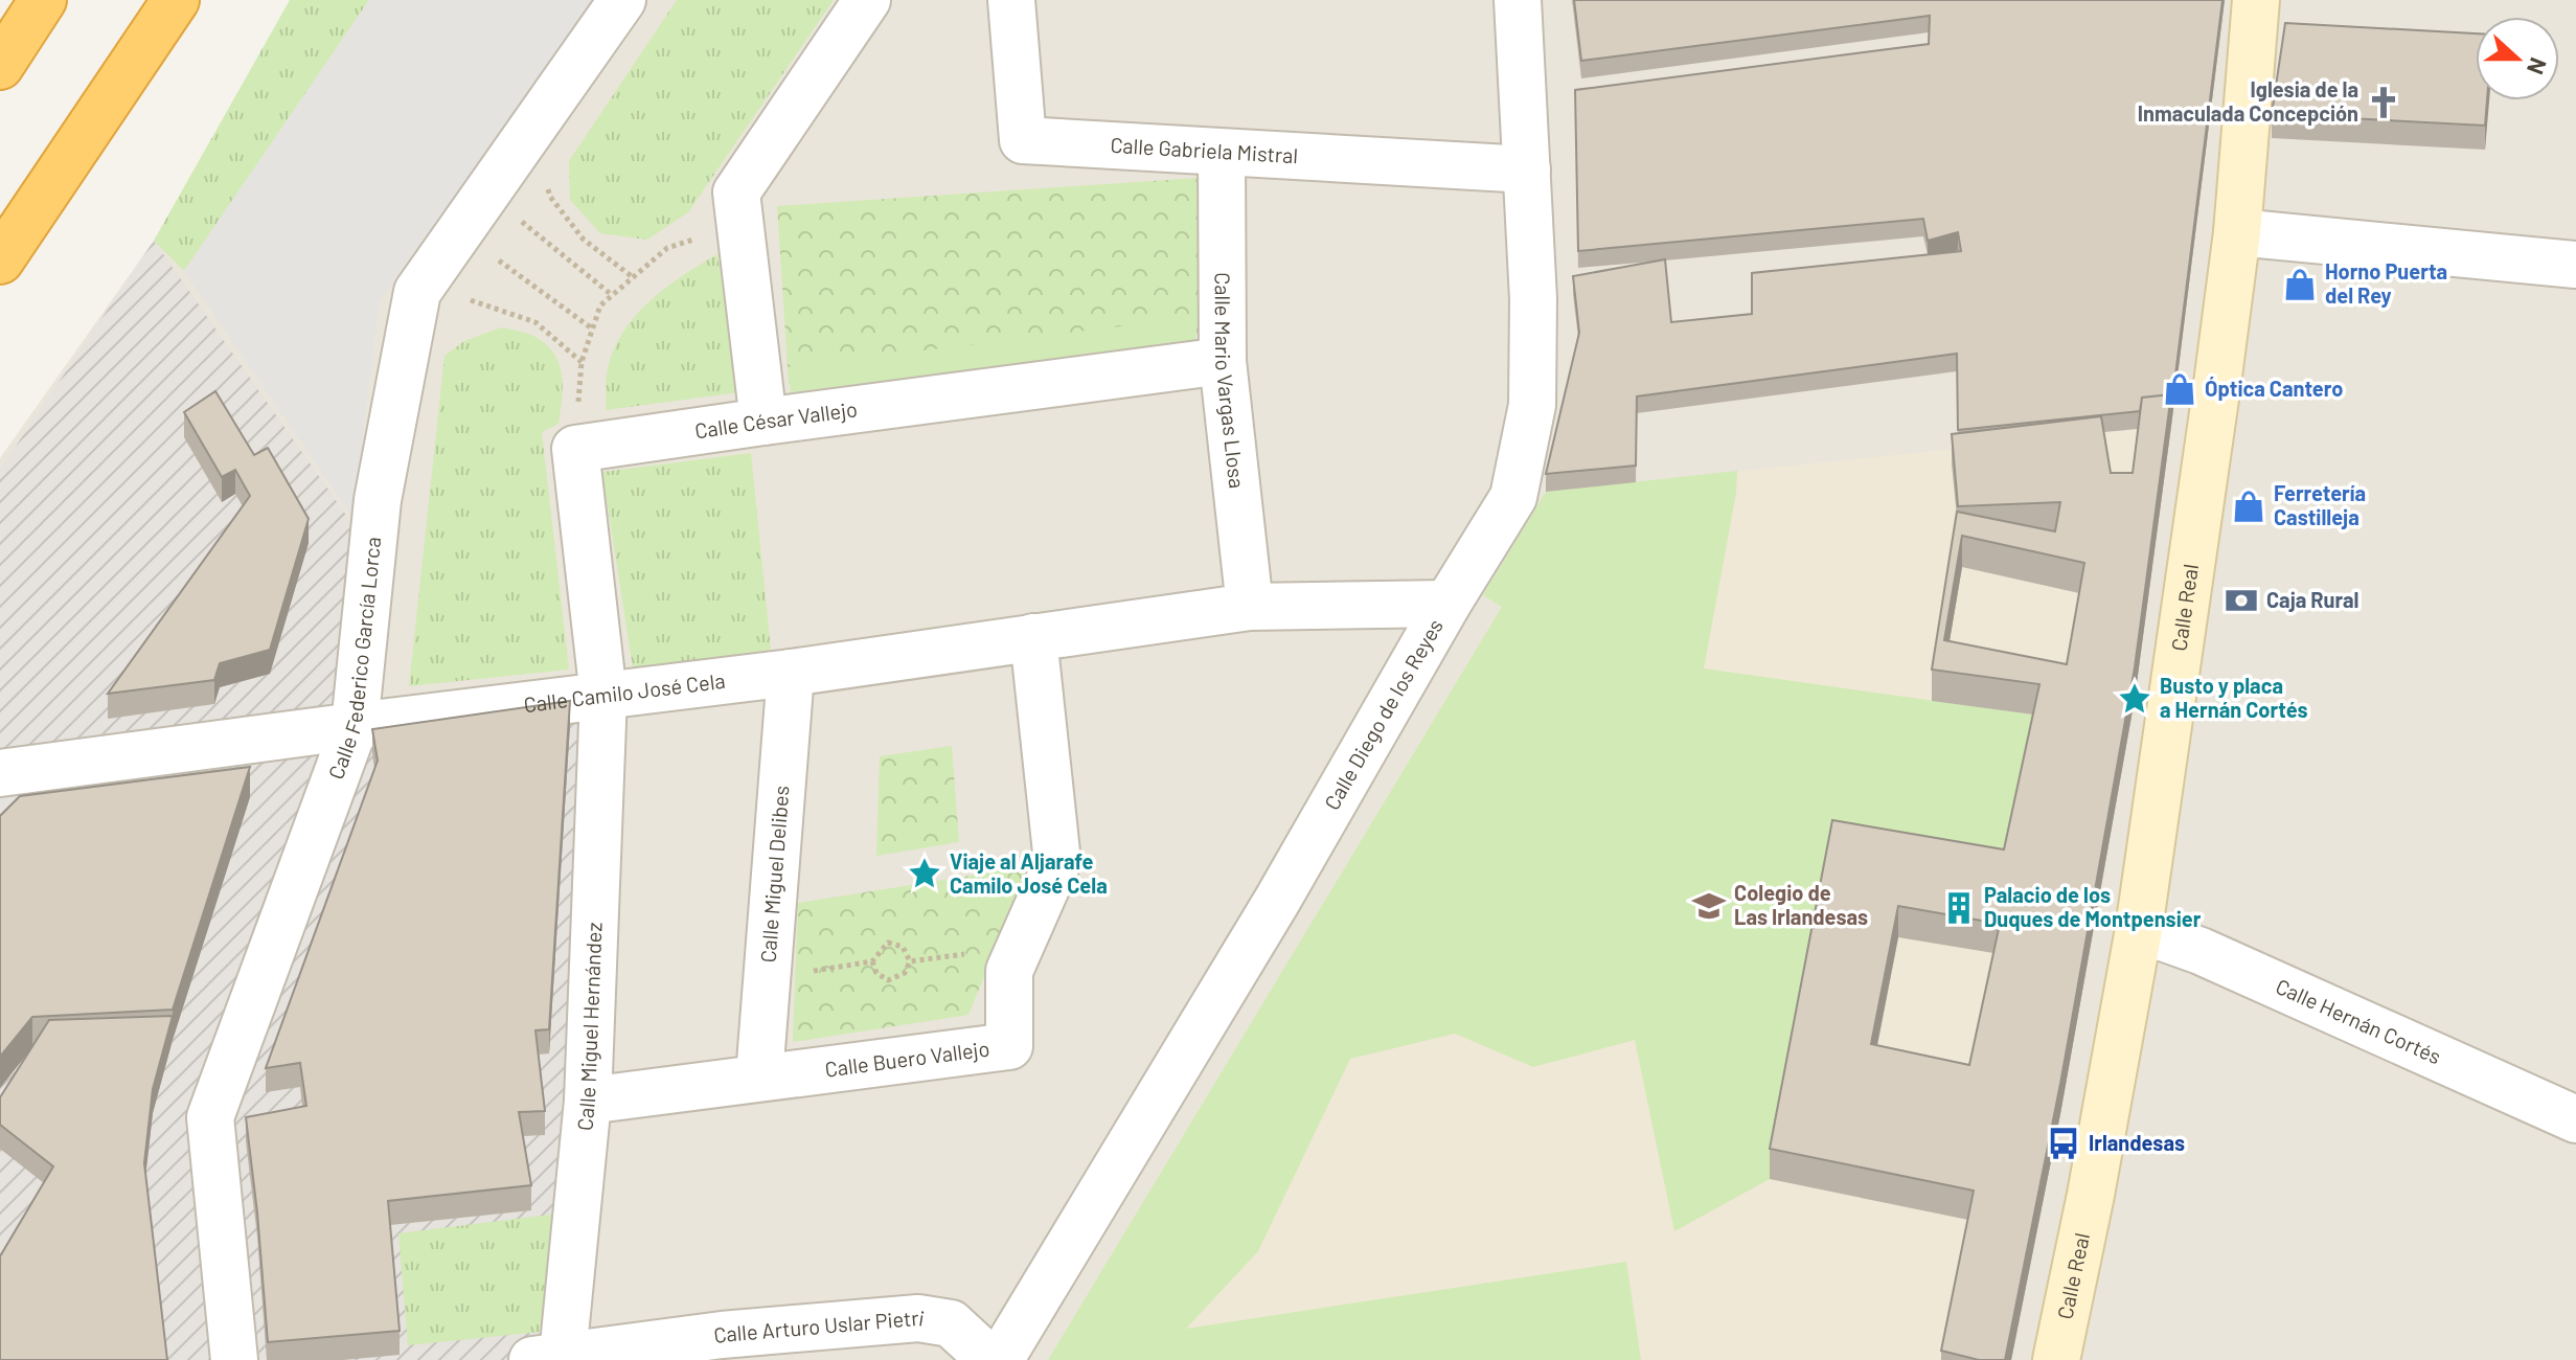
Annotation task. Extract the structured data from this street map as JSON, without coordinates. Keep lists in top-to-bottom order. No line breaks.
{"streets":{"main road":["Calle Real"],"street":["Calle Gabriela Mistral","Calle Mario Vargas Llosa","Calle César Vallejo","Calle Federico García Lorca","Calle Camilo José Cela","Calle Diego de los Reyes","Calle Miguel Delibes","Calle Hernán Cortés","Calle Miguel Hernández","Calle Buero Vallejo","Calle Arturo Uslar Pietri"]},"crossings":[["Calle Gabriela Mistral","Calle Mario Vargas Llosa"],["Calle Gabriela Mistral","Calle Diego de los Reyes"],["Calle Mario Vargas Llosa","Calle César Vallejo"],["Calle Mario Vargas Llosa","Calle Camilo José Cela"],["Calle César Vallejo","Calle Camilo José Cela"],["Calle César Vallejo","Calle Miguel Hernández"],["Calle Real","Calle Hernán Cortés"],["Calle Federico García Lorca","Calle Camilo José Cela"],["Calle Camilo José Cela","Calle Diego de los Reyes"],["Calle Camilo José Cela","Calle Miguel Delibes"],["Calle Camilo José Cela","Calle Miguel Hernández"],["Calle Camilo José Cela","Calle Buero Vallejo"],["Calle Miguel Delibes","Calle Buero Vallejo"],["Calle Miguel Hernández","Calle Buero Vallejo"],["Calle Miguel Hernández","Calle Arturo Uslar Pietri"]],"places":{"church":["Iglesia de la Inmaculada Concepción"],"shop":["Horno Puerta del Rey","Óptica Cantero","Ferretería Castilleja"],"bank":["Caja Rural"],"place":["Busto y placa a Hernán Cortés","Viaje al Aljarafe Camilo José Cela"],"school or university":["Colegio de Las Irlandesas"],"building":["Palacio de los Duques de Montpensier"],"bus stop":["Irlandesas"]},"north":"right"}
